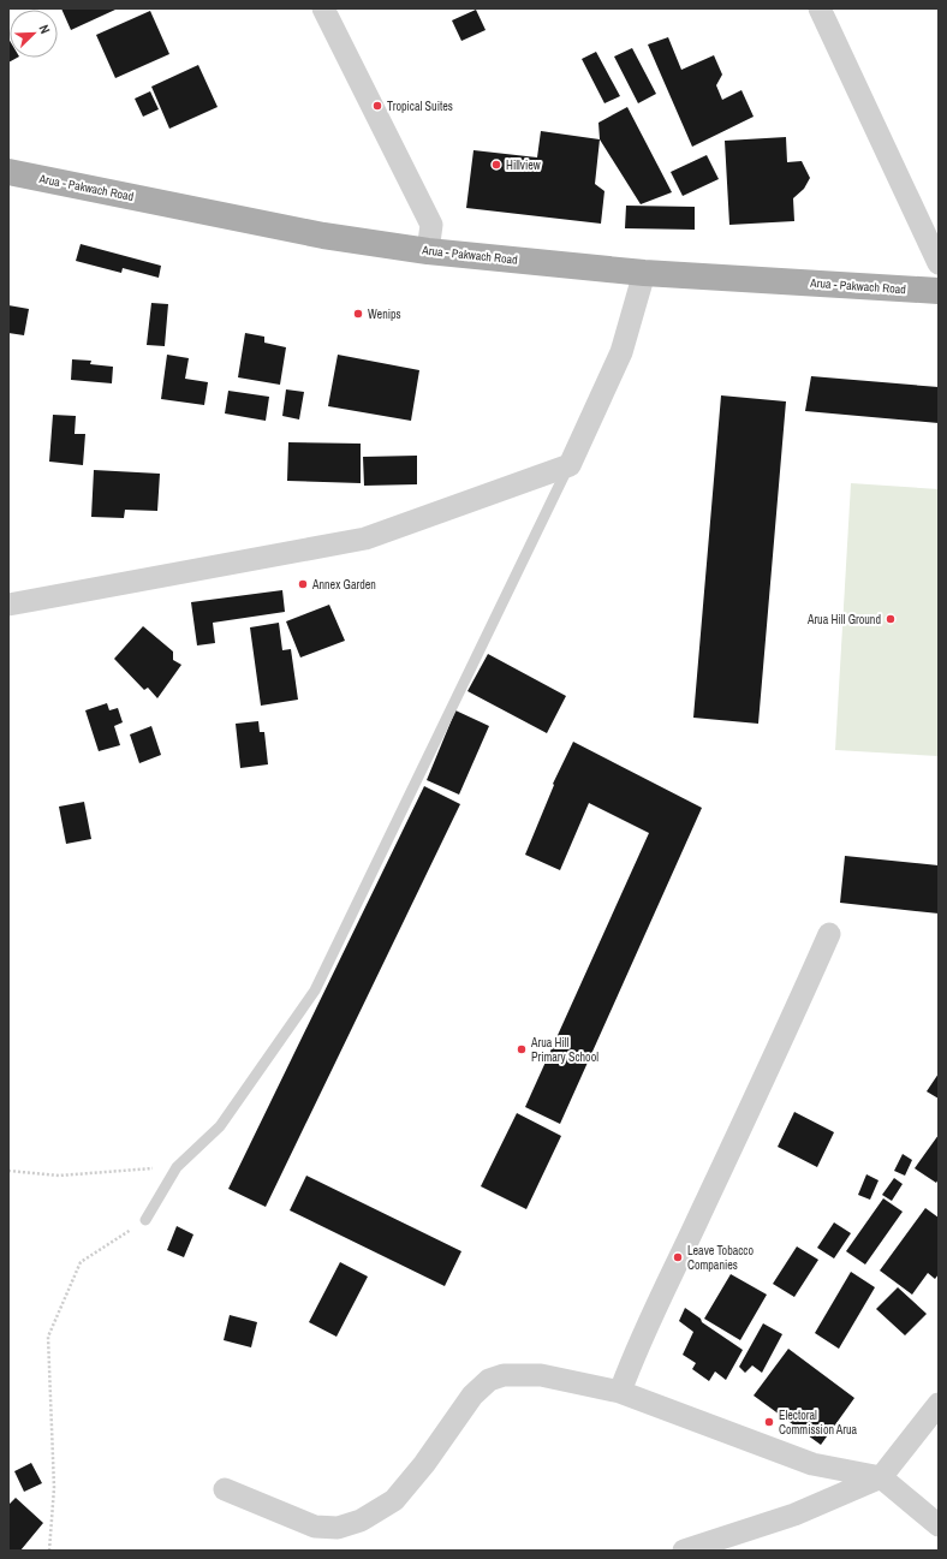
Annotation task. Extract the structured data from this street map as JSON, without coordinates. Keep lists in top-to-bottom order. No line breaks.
{"streets":{"main road":["Arua - Pakwach Road"]},"places":["Tropical Suites","Hillview","Wenips","Annex Garden","Arua Hill Ground","Arua Hill Primary School","Leave Tobacco Companies","Electoral Commission Arua"],"north":"top right"}
